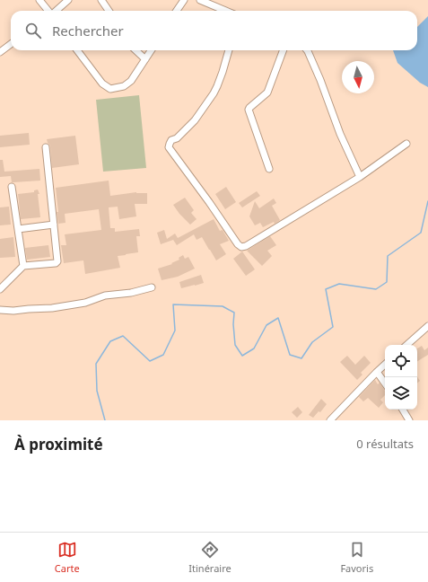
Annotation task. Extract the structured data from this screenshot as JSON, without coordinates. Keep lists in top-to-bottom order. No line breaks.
{"north":"bottom","page":{"search":"Rechercher","heading":["À proximité","0 résultats"],"nav":["Carte","Itinéraire","Favoris"]}}
